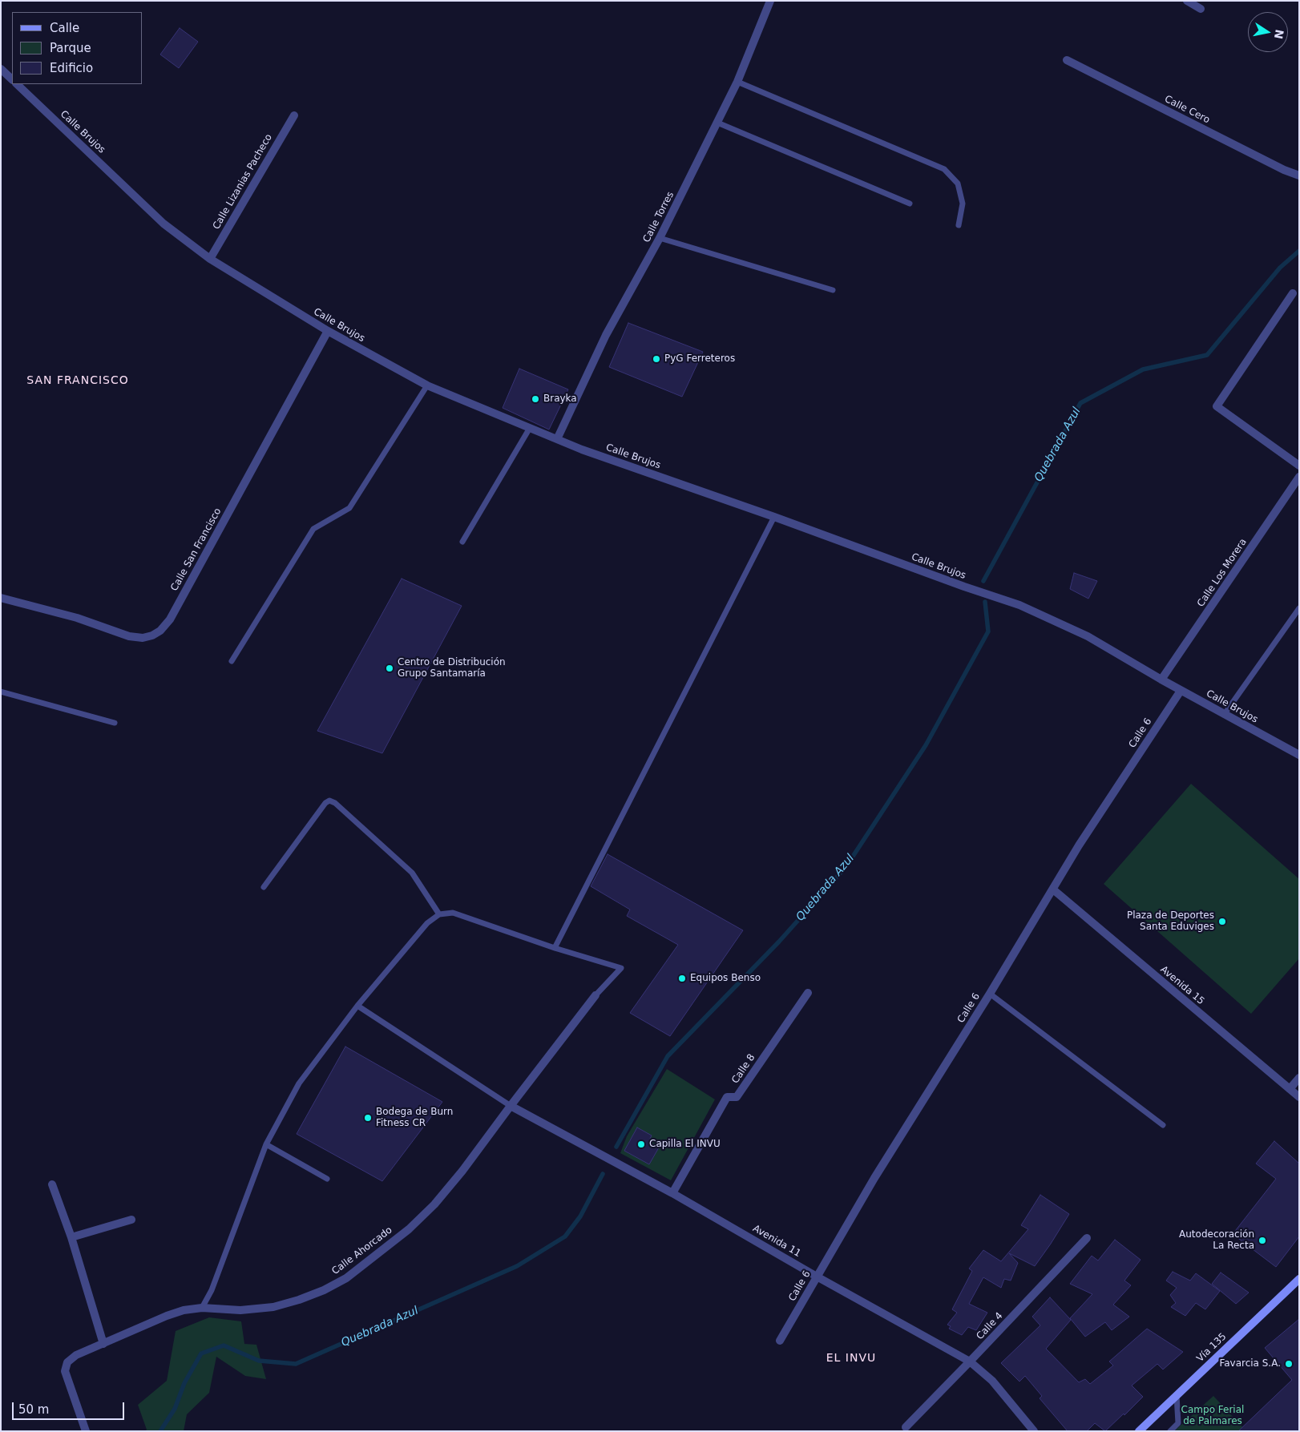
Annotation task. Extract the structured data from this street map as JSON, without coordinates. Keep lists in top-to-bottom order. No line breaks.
{"streets":{"main road":["Vía 135"],"street":["Calle Cero","Calle Brujos","Calle Lizanias Pacheco","Calle Torres","Calle San Francisco","Calle Los Morera","Calle 6","Avenida 15","Calle 8","Avenida 11","Calle Ahorcado","Calle 4"]},"crossings":[["Calle Brujos","Calle Lizanias Pacheco"],["Calle Brujos","Calle Torres"],["Calle Brujos","Calle San Francisco"],["Calle Brujos","Calle Los Morera"],["Calle Brujos","Calle 6"],["Calle 6","Avenida 15"],["Calle 6","Avenida 11"],["Calle 8","Avenida 11"],["Avenida 11","Calle Ahorcado"],["Avenida 11","Calle 4"]],"districts":["SAN FRANCISCO","EL INVU"],"water":["Quebrada Azul"],"parks":["Campo Ferial de Palmares"],"places":["PyG Ferreteros","Brayka","Centro de Distribución Grupo Santamaría","Plaza de Deportes Santa Eduviges","Equipos Benso","Bodega de Burn Fitness CR","Capilla El INVU","Autodecoración La Recta","Favarcia S.A."],"legend":["Calle","Parque","Edificio"],"scale_bar":"50 m","north":"right"}
